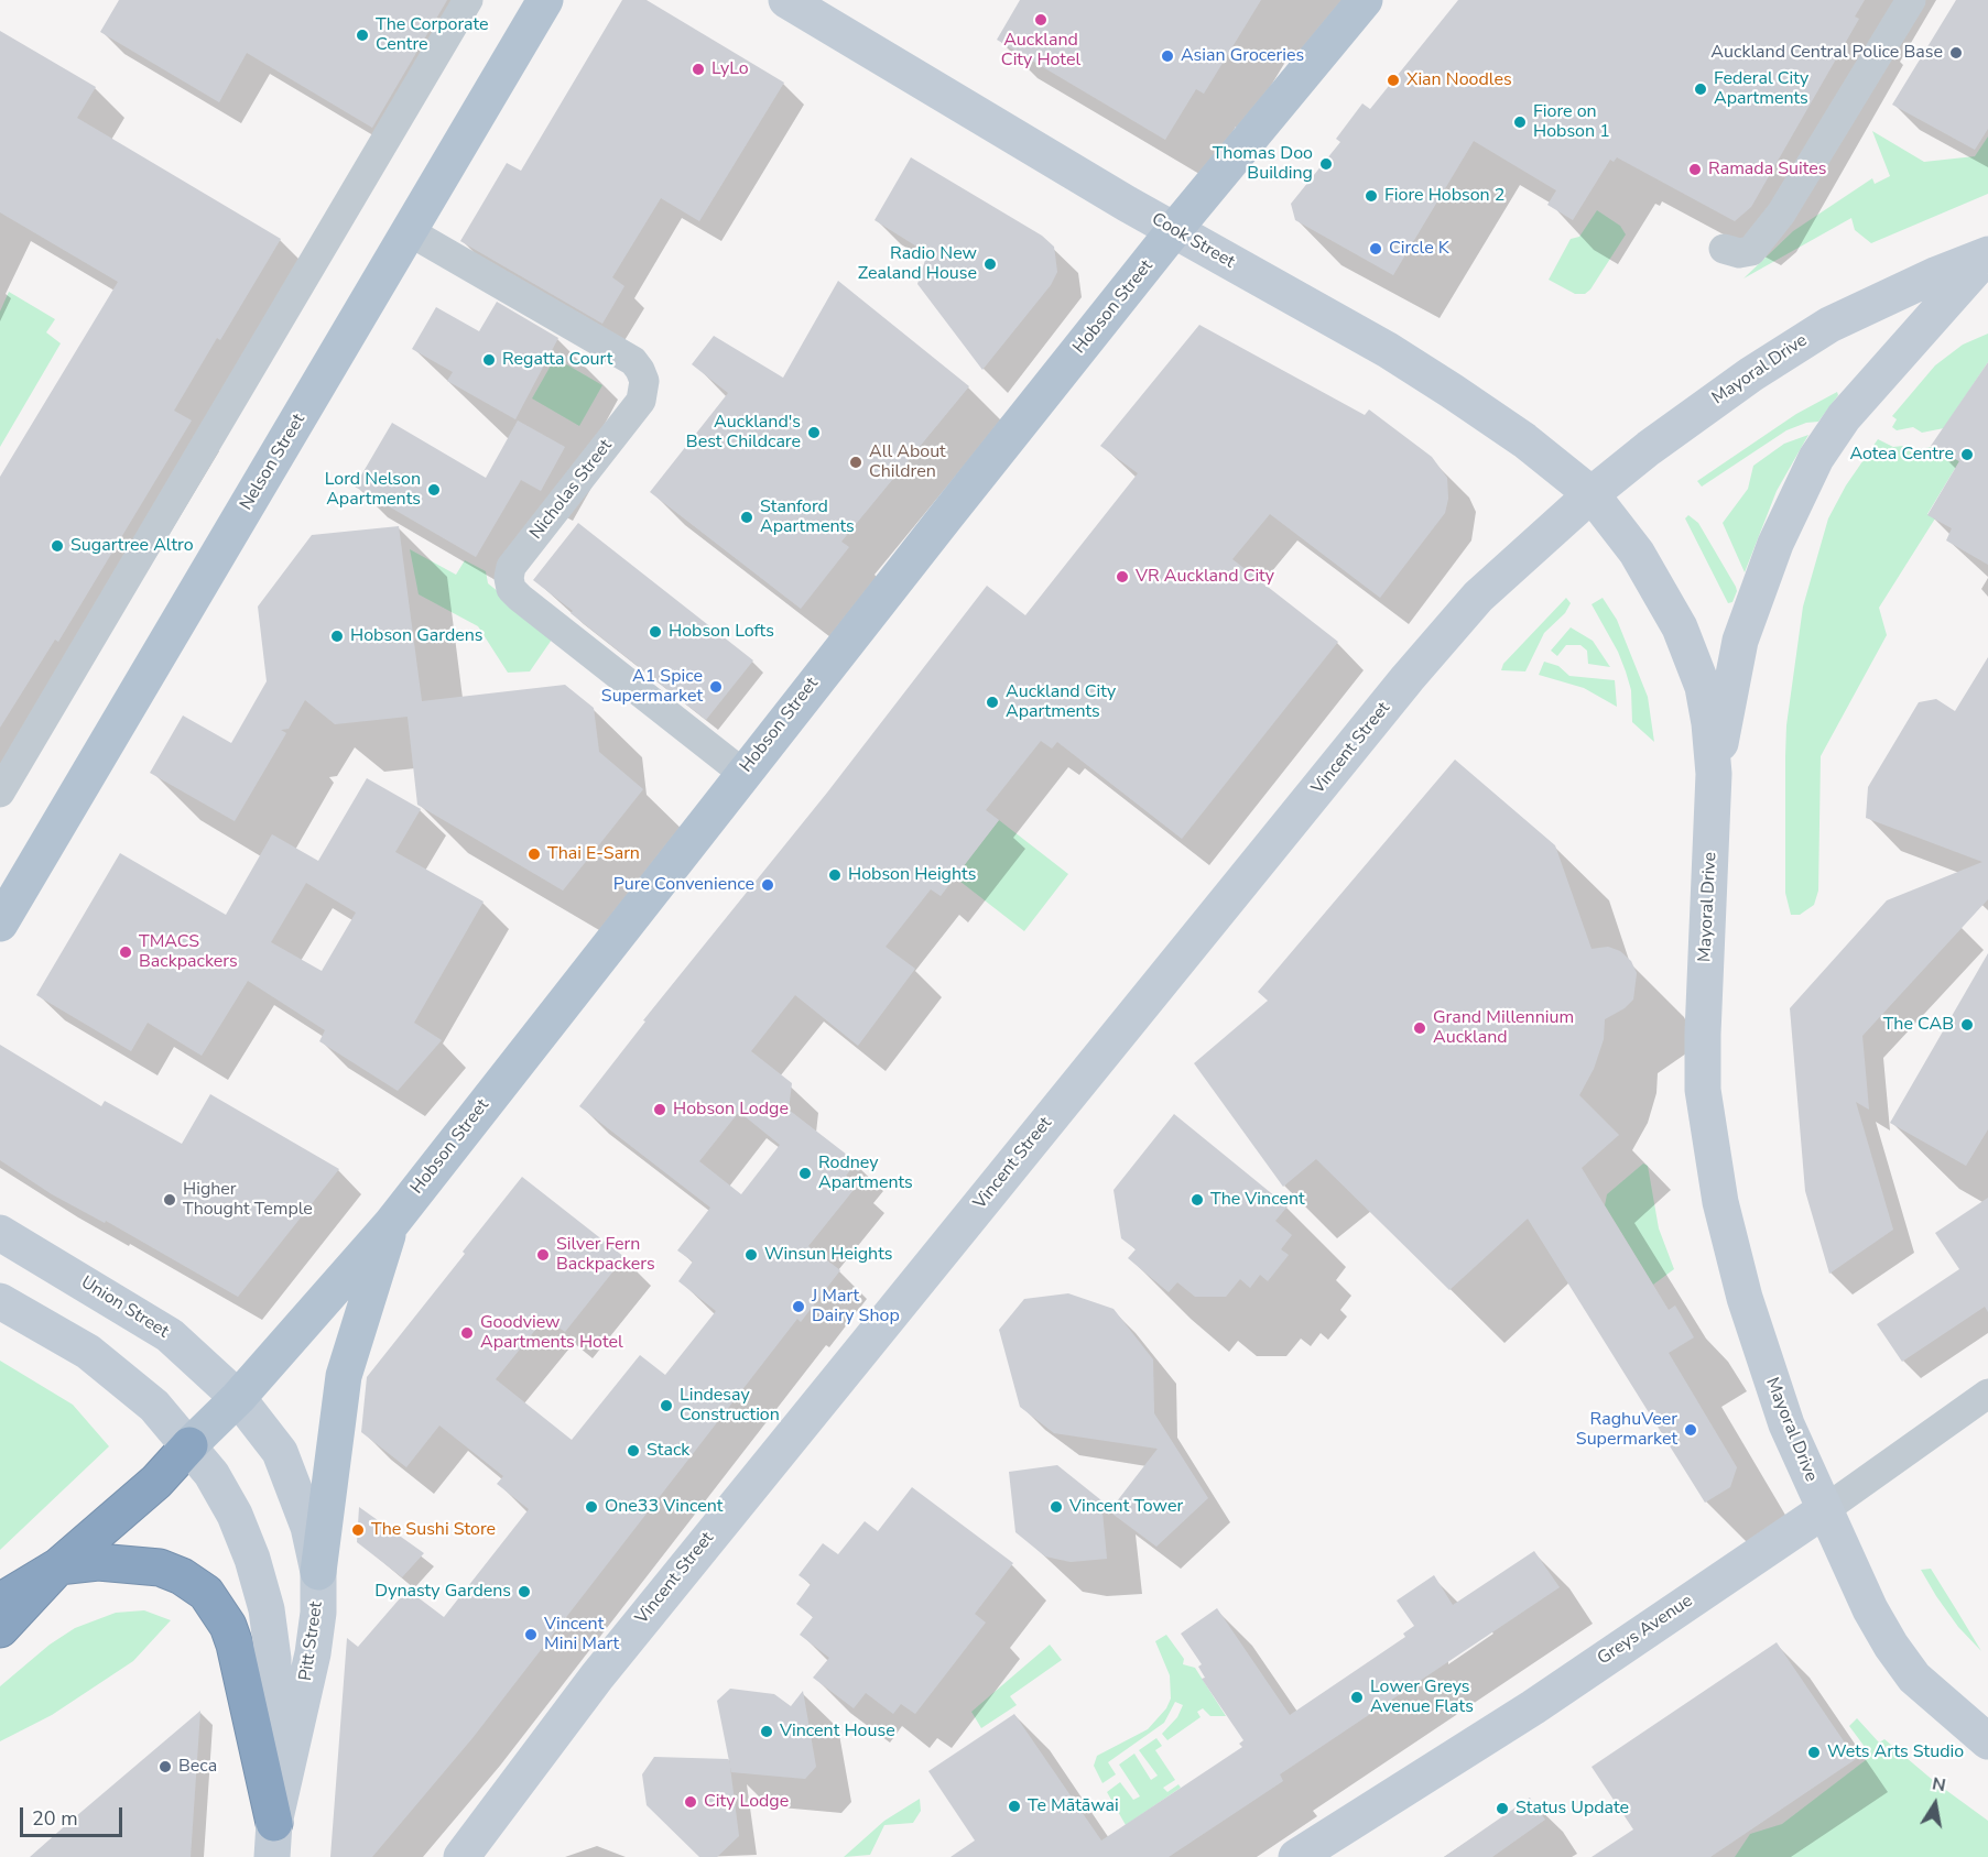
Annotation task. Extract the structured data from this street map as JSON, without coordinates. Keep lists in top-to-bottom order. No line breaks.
{"streets":{"main road":["Cook Street","Hobson Street","Mayoral Drive","Nelson Street","Vincent Street","Union Street","Greys Avenue","Pitt Street"],"street":["Nicholas Street"]},"crossings":[["Cook Street","Hobson Street"],["Cook Street","Mayoral Drive"],["Cook Street","Vincent Street"],["Hobson Street","Nicholas Street"],["Hobson Street","Union Street"],["Hobson Street","Pitt Street"],["Mayoral Drive","Vincent Street"],["Mayoral Drive","Greys Avenue"],["Nelson Street","Nicholas Street"],["Union Street","Pitt Street"]],"places":["Auckland City Hotel","The Corporate Centre","Auckland Central Police Base","Asian Groceries","LyLo","Xian Noodles","Federal City Apartments","Fiore on Hobson 1","Thomas Doo Building","Ramada Suites","Fiore Hobson 2","Circle K","Radio New Zealand House","Regatta Court","Auckland's Best Childcare","Aotea Centre","All About Children","Lord Nelson Apartments","Stanford Apartments","Sugartree Altro","VR Auckland City","Hobson Lofts","Hobson Gardens","A1 Spice Supermarket","Auckland City Apartments","Thai E-Sarn","Hobson Heights","Pure Convenience","TMACS Backpackers","The CAB","Grand Millennium Auckland","Hobson Lodge","Rodney Apartments","Higher Thought Temple","The Vincent","Silver Fern Backpackers","Winsun Heights","J Mart Dairy Shop","Goodview Apartments Hotel","Lindesay Construction","RaghuVeer Supermarket","Stack","One33 Vincent","Vincent Tower","The Sushi Store","Dynasty Gardens","Vincent Mini Mart","Lower Greys Avenue Flats","Vincent House","Wets Arts Studio","Beca","City Lodge","Te Mātāwai","Status Update"],"scale_bar":"20 m","north":"top"}
